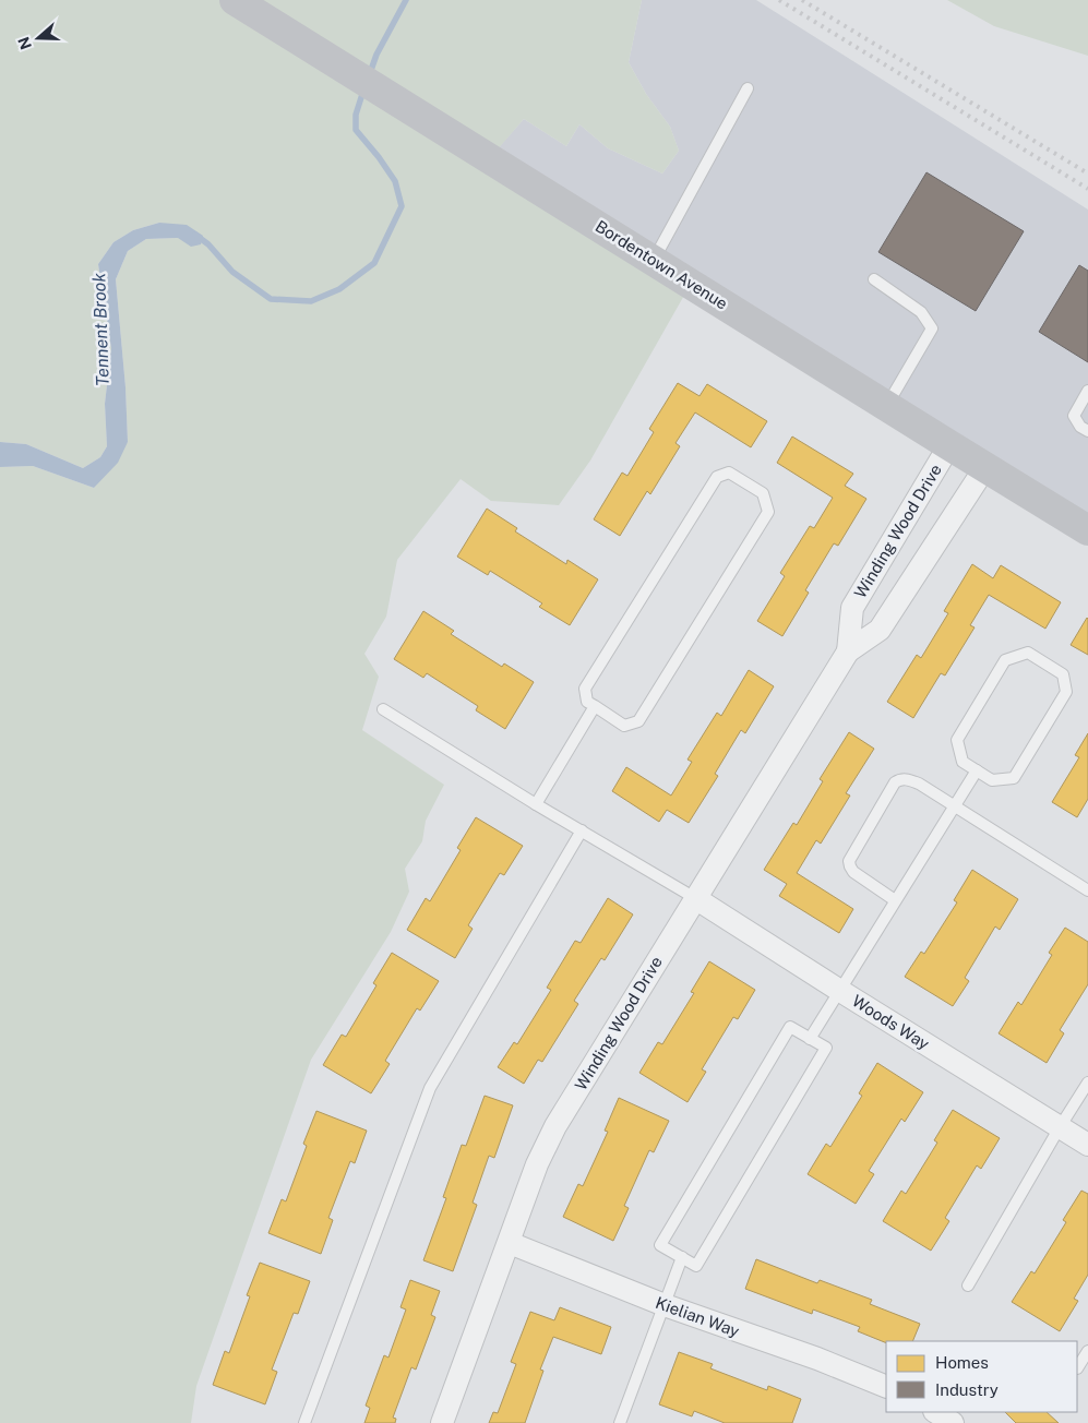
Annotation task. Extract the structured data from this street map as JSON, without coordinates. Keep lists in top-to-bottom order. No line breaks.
{"streets":{"main road":["Bordentown Avenue"],"street":["Winding Wood Drive","Woods Way","Kielian Way"]},"crossings":[["Bordentown Avenue","Winding Wood Drive"],["Winding Wood Drive","Woods Way"],["Winding Wood Drive","Kielian Way"]],"water":["Tennent Brook"],"legend":["Homes","Industry"],"north":"left"}
